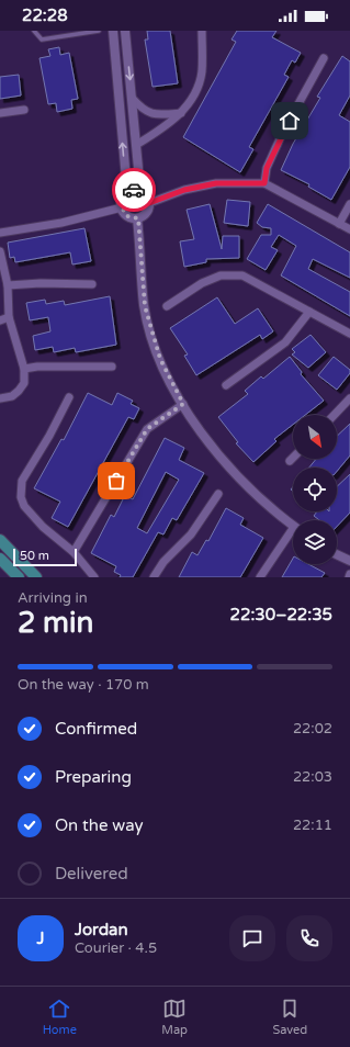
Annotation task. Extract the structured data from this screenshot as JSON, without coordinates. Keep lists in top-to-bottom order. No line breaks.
{"scale_bar":"50 m","north":"bottom right","page":{"status":"22:28","scale":"50 m","heading":["2 min","Arriving in","22:30–22:35"],"panel":["Jordan","Courier · 4.5"],"bar":"On the way · 170 m","list":[["Confirmed","22:02"],["Preparing","22:03"],["On the way","22:11"],"Delivered"],"round":"J","tabs":["Home","Map","Saved"]}}
